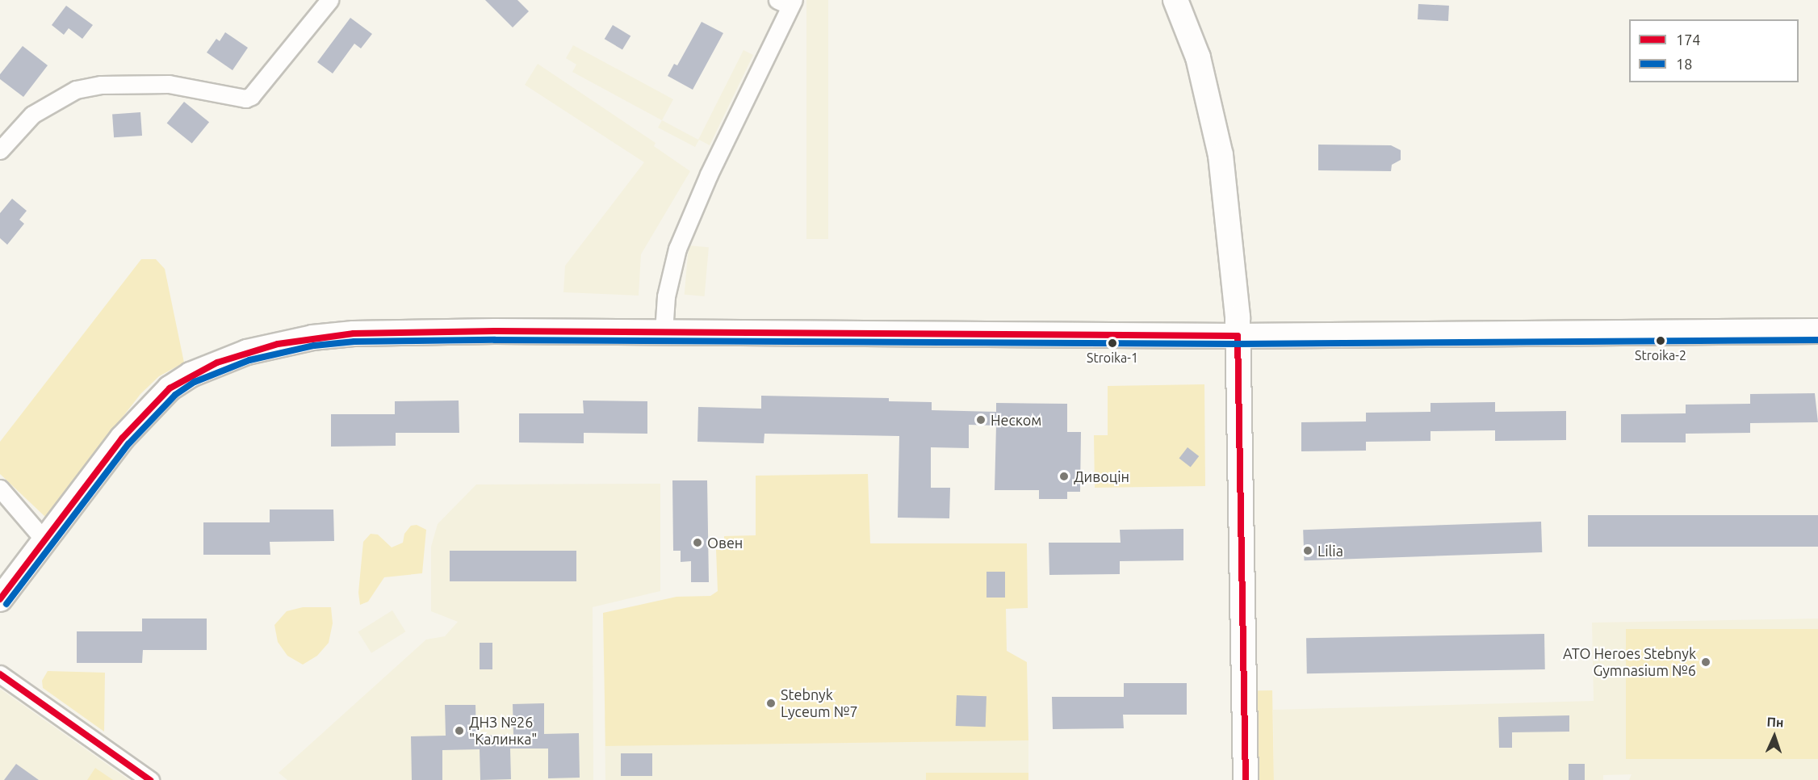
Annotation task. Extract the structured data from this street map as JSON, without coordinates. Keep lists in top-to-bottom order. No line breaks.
{"places":["Stroika-2","Stroika-1","Неском","Дивоцін","Овен","Lilia","ATO Heroes Stebnyk Gymnasium №6","Stebnyk Lyceum №7","ДНЗ №26 \"Калинка\""],"lines":["transit line 174","transit line 18"],"legend":["174","18"],"north":"top"}
